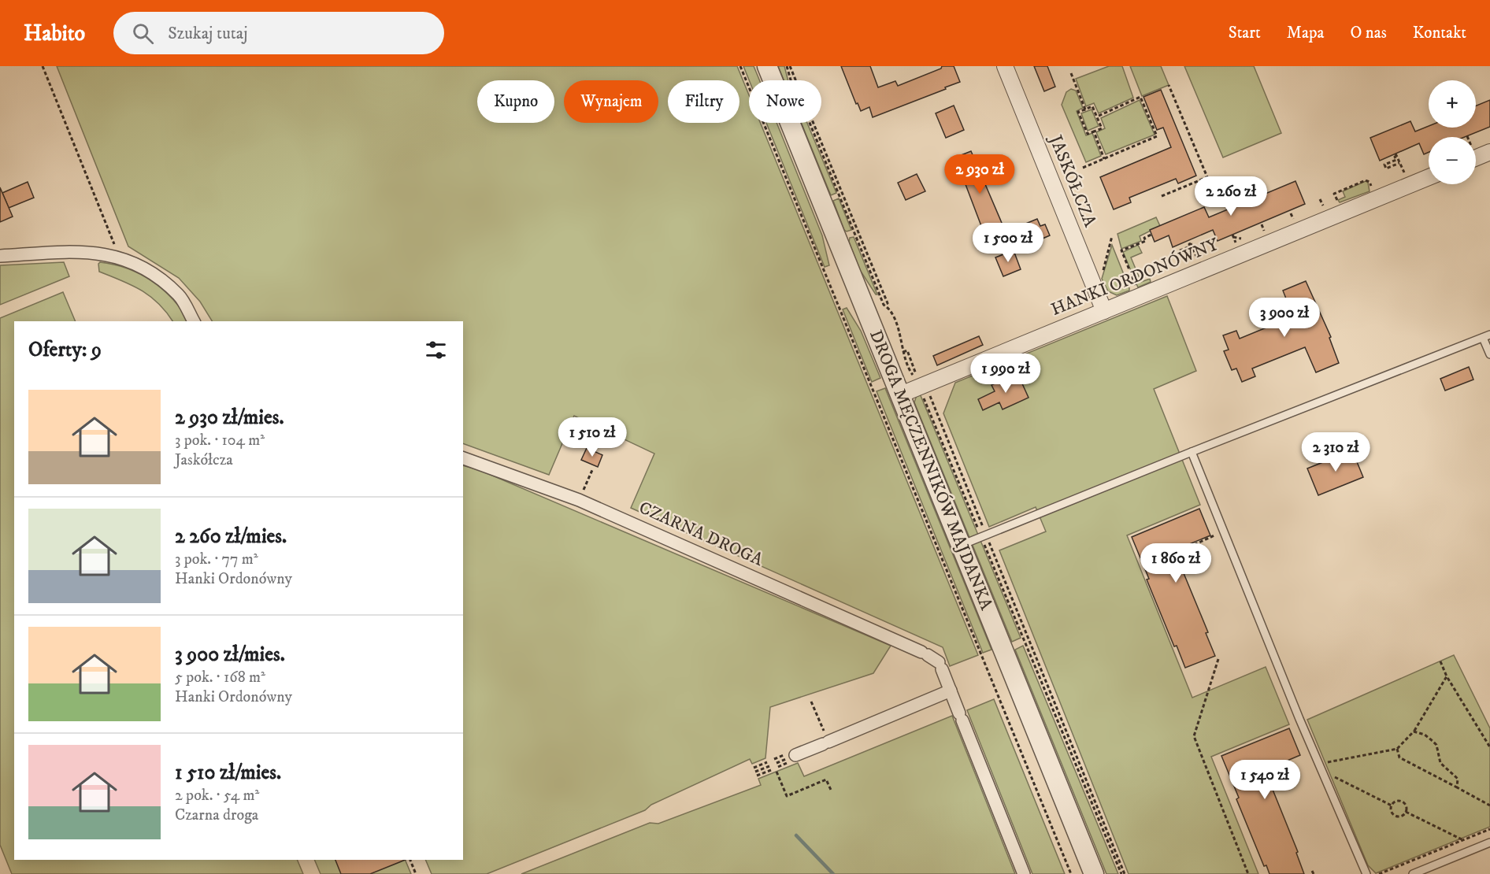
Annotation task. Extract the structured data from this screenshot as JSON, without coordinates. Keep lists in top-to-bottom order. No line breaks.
{"streets":{"street":["JASKÓŁCZA","HANKI ORDONÓWNY","DROGA MĘCZENNIKÓW MAJDANKA","CZARNA DROGA"]},"crossings":[["JASKÓŁCZA","HANKI ORDONÓWNY"],["HANKI ORDONÓWNY","DROGA MĘCZENNIKÓW MAJDANKA"]],"page":{"header":"Habito","search":"Szukaj tutaj","nav":["Start","Mapa","O nas","Kontakt"],"map_buttons":["+","−"],"chip":["Kupno","Wynajem","Filtry","Nowe"],"price":["2 930 zł","2 260 zł","1 500 zł","3 900 zł","1 990 zł","1 510 zł","2 310 zł","1 860 zł","1 540 zł"],"heading":"Oferty: 9","list":[{"name":"2 930 zł/mies.","note":"3 pok. · 104 m² · Jaskółcza"},{"name":"2 260 zł/mies.","note":"3 pok. · 77 m² · Hanki Ordonówny"},{"name":"3 900 zł/mies.","note":"5 pok. · 168 m² · Hanki Ordonówny"},{"name":"1 510 zł/mies.","note":"2 pok. · 54 m² · Czarna droga"}]}}
